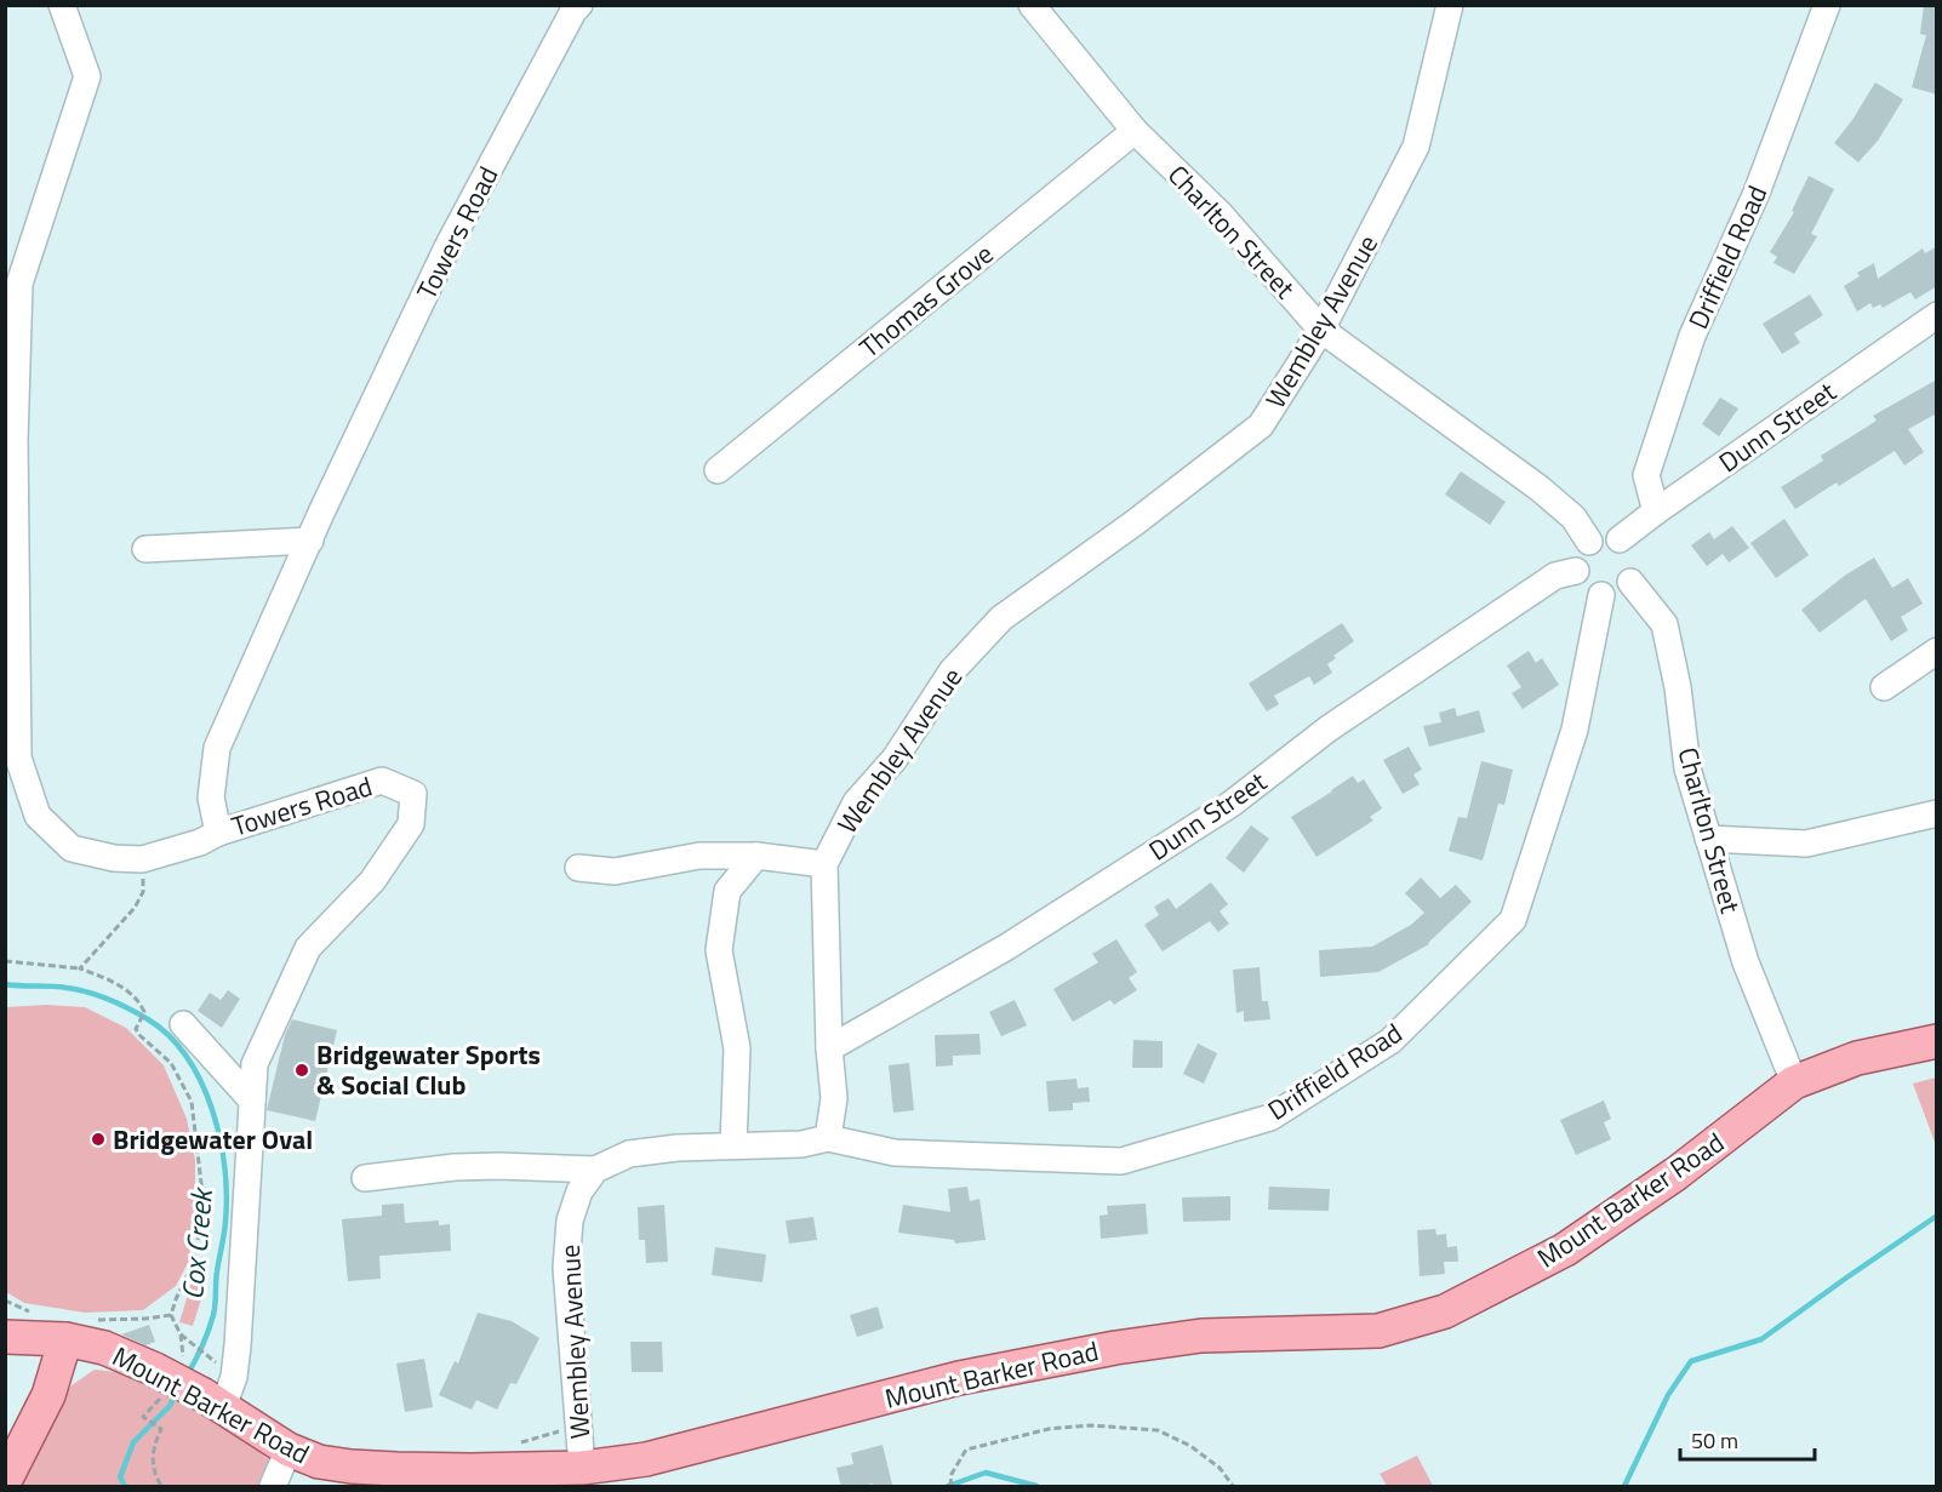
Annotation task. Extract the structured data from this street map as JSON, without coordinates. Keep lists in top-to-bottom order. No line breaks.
{"streets":{"main road":["Mount Barker Road"],"street":["Charlton Street","Towers Road","Driffield Road","Thomas Grove","Wembley Avenue","Dunn Street"]},"crossings":[["Charlton Street","Driffield Road"],["Charlton Street","Thomas Grove"],["Charlton Street","Wembley Avenue"],["Charlton Street","Dunn Street"],["Charlton Street","Mount Barker Road"],["Towers Road","Mount Barker Road"],["Driffield Road","Wembley Avenue"],["Driffield Road","Dunn Street"],["Wembley Avenue","Dunn Street"],["Wembley Avenue","Mount Barker Road"]],"water":["Cox Creek"],"places":["Bridgewater Sports & Social Club","Bridgewater Oval"],"scale_bar":"50 m"}
